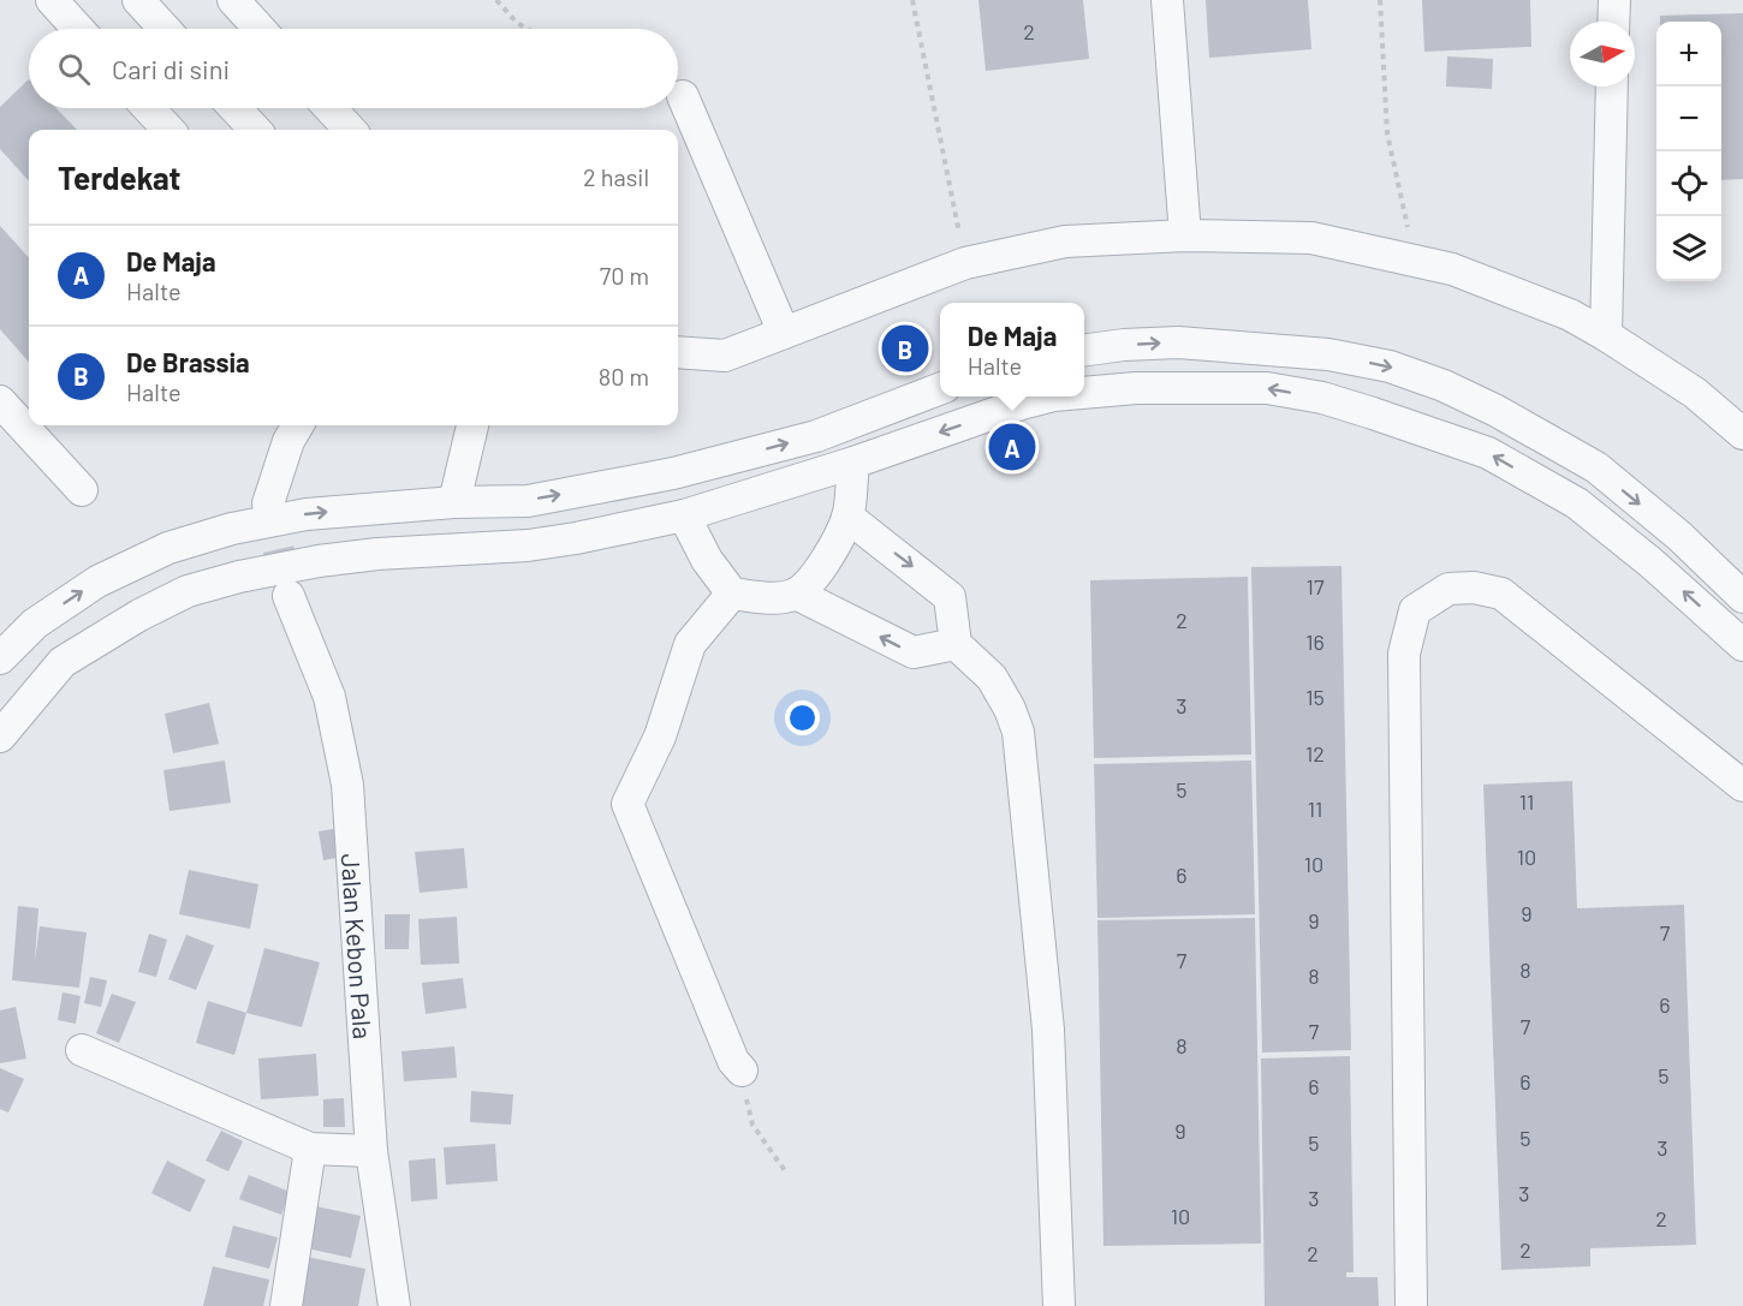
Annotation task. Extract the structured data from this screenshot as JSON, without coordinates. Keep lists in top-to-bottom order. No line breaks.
{"streets":{"street":["Jalan Kebon Pala"]},"house_numbers":["2","17","2","16","15","3","12","5","11","11","10","10","6","9","9","7","7","8","8","6","7","7","8","5","6","6","9","5","5","3","3","3","10","2","2","2"],"north":"right","page":{"map_buttons":["+","−"],"search":"Cari di sini","heading":["Terdekat","2 hasil"],"list":[{"mark":"A","name":"De Maja","note":"Halte","value":"70 m"},{"mark":"B","name":"De Brassia","note":"Halte","value":"80 m"}],"popup":["De Maja","Halte"],"pins":["B","A"]}}
